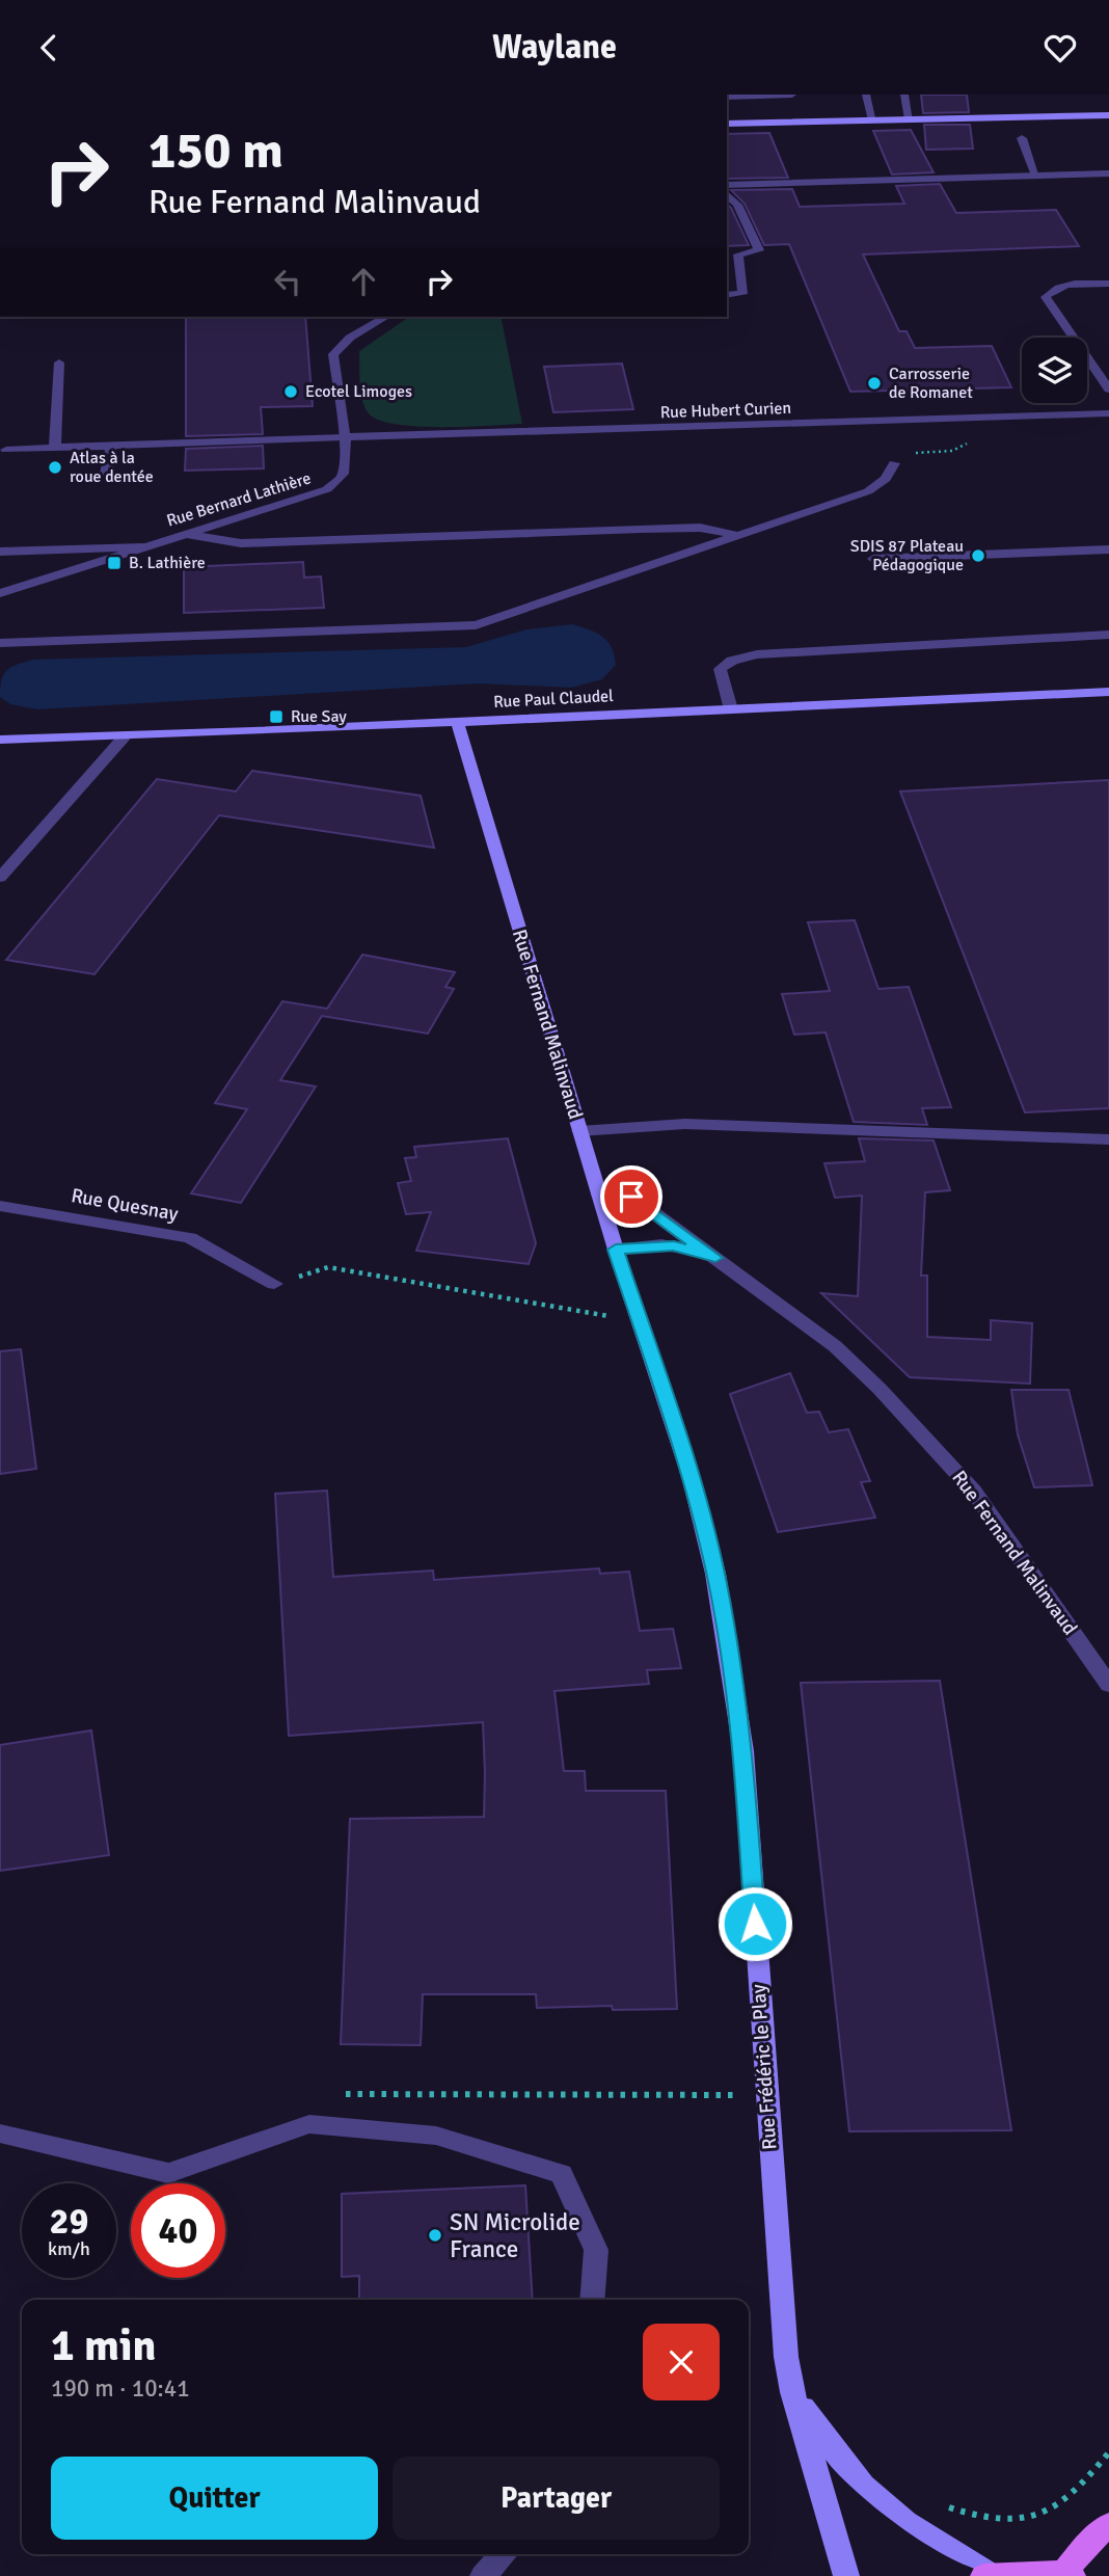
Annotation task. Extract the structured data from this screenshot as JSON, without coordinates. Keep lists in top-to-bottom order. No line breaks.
{"streets":{"street":["Rue Hubert Curien","Rue Bernard Lathière","Rue Paul Claudel","Rue Fernand Malinvaud","Rue Quesnay","Rue Frédéric le Play"]},"crossings":[["Rue Hubert Curien","Rue Bernard Lathière"],["Rue Paul Claudel","Rue Fernand Malinvaud"],["Rue Fernand Malinvaud","Rue Frédéric le Play"]],"places":{"other":["Carrosserie de Romanet","Ecotel Limoges","Atlas à la roue dentée","SDIS 87 Plateau Pédagogique","SN Microlide France"],"transit":["B. Lathière","Rue Say"]},"page":{"header":"Waylane","turn":["150 m","Rue Fernand Malinvaud"],"speed":"29 km/h","limit":"40","heading":["1 min","190 m · 10:41"],"buttons":["Quitter","Partager"]}}
